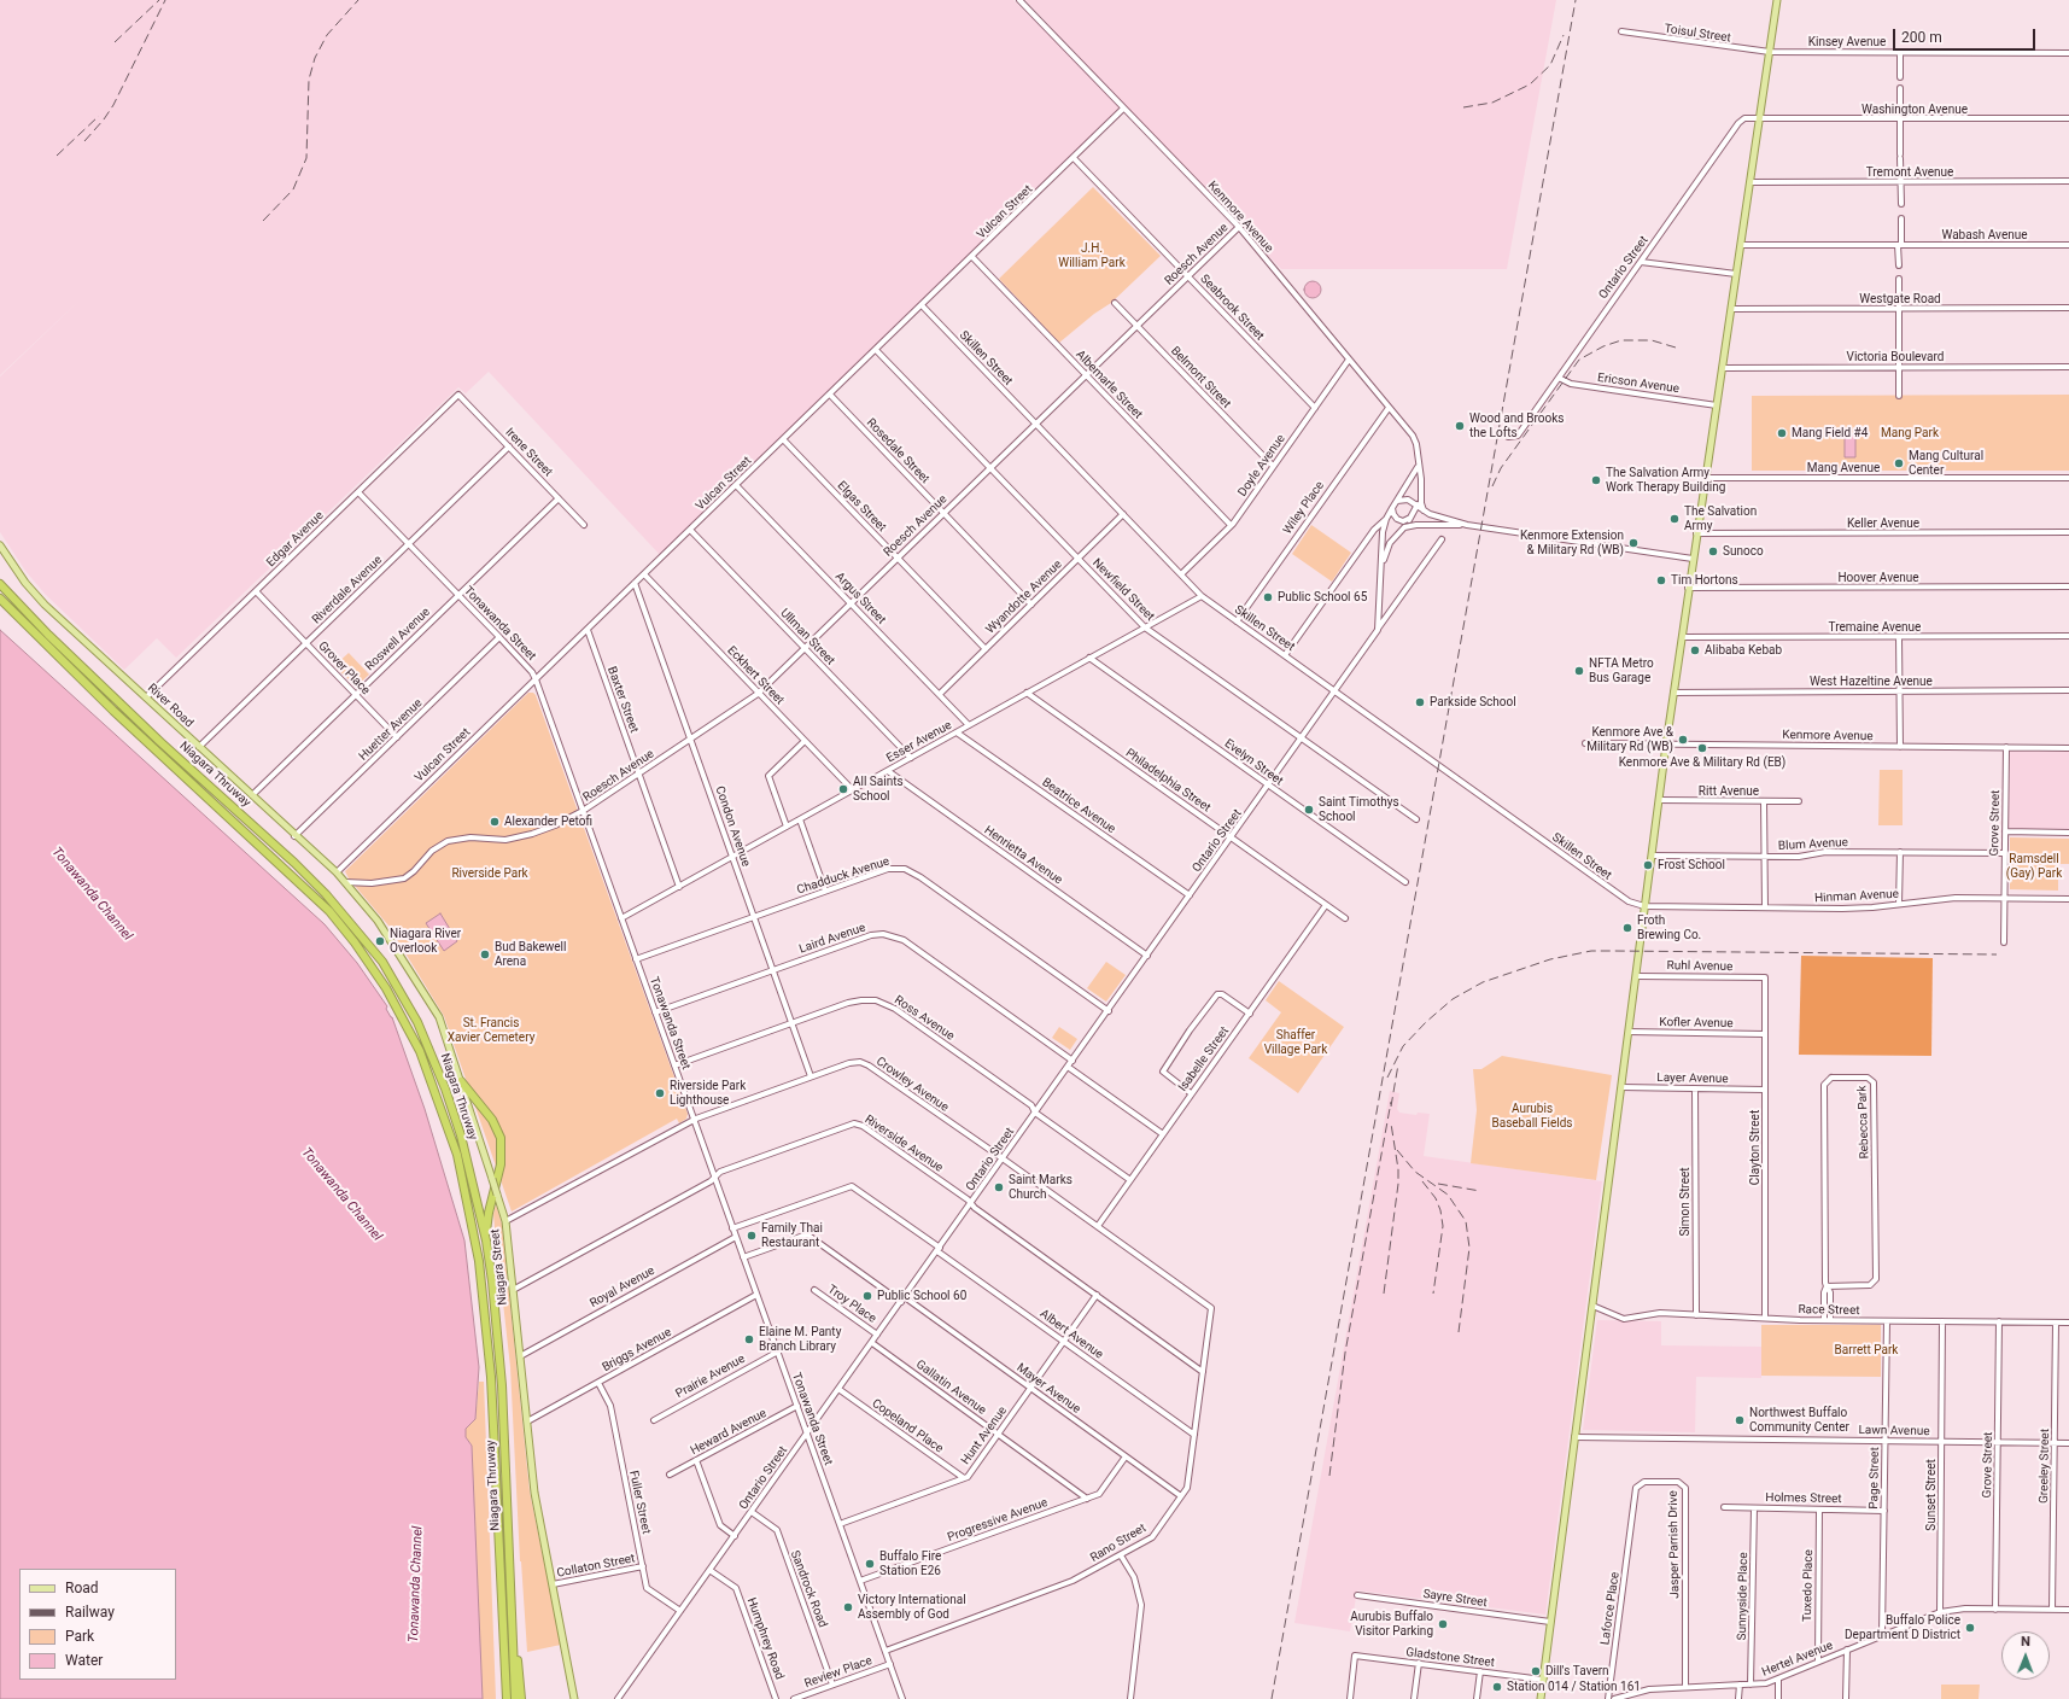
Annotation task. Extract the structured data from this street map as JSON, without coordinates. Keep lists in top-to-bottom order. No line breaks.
{"streets":{"highway":["Niagara Thruway"],"main road":["River Road","Niagara Street"],"street":["Toisul Street","Kinsey Avenue","Washington Avenue","Tremont Avenue","Vulcan Street","Kenmore Avenue","Wabash Avenue","Roesch Avenue","Ontario Street","Westgate Road","Seabrook Street","Victoria Boulevard","Skillen Street","Belmont Street","Ericson Avenue","Albemarle Street","Rosedale Street","Irene Street","Doyle Avenue","Mang Avenue","Elgas Street","Wiley Place","Keller Avenue","Edgar Avenue","Hoover Avenue","Riverdale Avenue","Newfield Street","Wyandotte Avenue","Argus Street","Tonawanda Street","Tremaine Avenue","Ullman Street","Roswell Avenue","Grover Place","Eckhert Street","West Hazeltine Avenue","Baxter Street","Huetter Avenue","Esser Avenue","Evelyn Street","Philadelphia Street","Ritt Avenue","Beatrice Avenue","Grove Street","Condon Avenue","Blum Avenue","Henrietta Avenue","Chadduck Avenue","Hinman Avenue","Laird Avenue","Ruhl Avenue","Ross Avenue","Kofler Avenue","Isabelle Street","Layer Avenue","Crowley Avenue","Rebecca Park","Riverside Avenue","Clayton Street","Simon Street","Royal Avenue","Troy Place","Race Street","Albert Avenue","Briggs Avenue","Prairie Avenue","Gallatin Avenue","Mayer Avenue","Copeland Place","Lawn Avenue","Heward Avenue","Hunt Avenue","Greeley Street","Page Street","Sunset Street","Holmes Street","Fuller Street","Progressive Avenue","Rano Street","Jasper Parrish Drive","Collaton Street","Tuxedo Place","Sandrock Road","Sunnyside Place","Sayre Street","Laforce Place","Humphrey Road","Gladstone Street","Hertel Avenue","Review Place"]},"crossings":[["Toisul Street","Kinsey Avenue"],["Washington Avenue","Ontario Street"],["Vulcan Street","Kenmore Avenue"],["Vulcan Street","Seabrook Street"],["Vulcan Street","Skillen Street"],["Vulcan Street","Albemarle Street"],["Vulcan Street","Rosedale Street"],["Vulcan Street","Elgas Street"],["Vulcan Street","Newfield Street"],["Vulcan Street","Argus Street"],["Vulcan Street","Tonawanda Street"],["Vulcan Street","Ullman Street"],["Vulcan Street","Eckhert Street"],["Vulcan Street","Baxter Street"],["Vulcan Street","River Road"],["Vulcan Street","Condon Avenue"],["Vulcan Street","Niagara Street"],["Kenmore Avenue","Roesch Avenue"],["Kenmore Avenue","Doyle Avenue"],["Kenmore Avenue","Wiley Place"],["Kenmore Avenue","Grove Street"],["Roesch Avenue","Seabrook Street"],["Roesch Avenue","Skillen Street"],["Roesch Avenue","Belmont Street"],["Roesch Avenue","Albemarle Street"],["Roesch Avenue","Rosedale Street"],["Roesch Avenue","Elgas Street"],["Roesch Avenue","Newfield Street"],["Roesch Avenue","Argus Street"],["Roesch Avenue","Tonawanda Street"],["Roesch Avenue","Ullman Street"],["Roesch Avenue","Eckhert Street"],["Roesch Avenue","Baxter Street"],["Roesch Avenue","Condon Avenue"],["Roesch Avenue","Niagara Street"],["Ontario Street","Skillen Street"],["Ontario Street","Ericson Avenue"],["Ontario Street","Newfield Street"],["Ontario Street","Tonawanda Street"],["Ontario Street","Evelyn Street"],["Ontario Street","Philadelphia Street"],["Ontario Street","Beatrice Avenue"],["Ontario Street","Henrietta Avenue"],["Ontario Street","Chadduck Avenue"],["Ontario Street","Laird Avenue"],["Ontario Street","Ross Avenue"],["Ontario Street","Crowley Avenue"],["Ontario Street","Riverside Avenue"],["Ontario Street","Troy Place"],["Ontario Street","Albert Avenue"],["Ontario Street","Gallatin Avenue"],["Ontario Street","Mayer Avenue"],["Ontario Street","Copeland Place"],["Ontario Street","Fuller Street"],["Ontario Street","Sandrock Road"],["Ontario Street","Humphrey Road"],["Seabrook Street","Doyle Avenue"],["Skillen Street","Doyle Avenue"],["Skillen Street","Wiley Place"],["Skillen Street","Wyandotte Avenue"],["Skillen Street","Esser Avenue"],["Skillen Street","Hinman Avenue"],["Belmont Street","Doyle Avenue"],["Albemarle Street","Doyle Avenue"],["Rosedale Street","Wyandotte Avenue"],["Irene Street","Edgar Avenue"],["Irene Street","Riverdale Avenue"],["Irene Street","Roswell Avenue"],["Elgas Street","Wyandotte Avenue"],["Edgar Avenue","Tonawanda Street"],["Edgar Avenue","Grover Place"],["Edgar Avenue","River Road"],["Riverdale Avenue","Tonawanda Street"],["Riverdale Avenue","Grover Place"],["Riverdale Avenue","River Road"],["Newfield Street","Wyandotte Avenue"],["Newfield Street","Esser Avenue"],["Wyandotte Avenue","Argus Street"],["Argus Street","Esser Avenue"],["Tonawanda Street","Roswell Avenue"],["Tonawanda Street","Huetter Avenue"],["Tonawanda Street","Esser Avenue"],["Tonawanda Street","Chadduck Avenue"],["Tonawanda Street","Laird Avenue"],["Tonawanda Street","Ross Avenue"],["Tonawanda Street","Crowley Avenue"],["Tonawanda Street","Riverside Avenue"],["Tonawanda Street","Royal Avenue"],["Tonawanda Street","Briggs Avenue"],["Tonawanda Street","Prairie Avenue"],["Tonawanda Street","Mayer Avenue"],["Tonawanda Street","Heward Avenue"],["Tonawanda Street","Hunt Avenue"],["Tonawanda Street","Progressive Avenue"],["Tonawanda Street","Rano Street"],["Tonawanda Street","Review Place"],["Ullman Street","Esser Avenue"],["Roswell Avenue","Grover Place"],["Roswell Avenue","River Road"],["Grover Place","Huetter Avenue"],["Eckhert Street","Esser Avenue"],["Baxter Street","Esser Avenue"],["River Road","Huetter Avenue"],["River Road","Niagara Street"],["Esser Avenue","Evelyn Street"],["Esser Avenue","Philadelphia Street"],["Esser Avenue","Beatrice Avenue"],["Esser Avenue","Condon Avenue"],["Esser Avenue","Henrietta Avenue"],["Philadelphia Street","Isabelle Street"],["Grove Street","Blum Avenue"],["Grove Street","Hinman Avenue"],["Grove Street","Race Street"],["Grove Street","Lawn Avenue"],["Grove Street","Hertel Avenue"],["Condon Avenue","Chadduck Avenue"],["Condon Avenue","Laird Avenue"],["Condon Avenue","Ross Avenue"],["Condon Avenue","Crowley Avenue"],["Ruhl Avenue","Clayton Street"],["Ross Avenue","Isabelle Street"],["Kofler Avenue","Clayton Street"],["Isabelle Street","Crowley Avenue"],["Layer Avenue","Clayton Street"],["Layer Avenue","Simon Street"],["Crowley Avenue","Niagara Street"],["Crowley Avenue","Rano Street"],["Rebecca Park","Race Street"],["Riverside Avenue","Niagara Street"],["Riverside Avenue","Hunt Avenue"],["Riverside Avenue","Rano Street"],["Clayton Street","Race Street"],["Simon Street","Race Street"],["Niagara Street","Royal Avenue"],["Niagara Street","Briggs Avenue"],["Niagara Street","Collaton Street"],["Race Street","Greeley Street"],["Race Street","Page Street"],["Race Street","Sunset Street"],["Albert Avenue","Hunt Avenue"],["Albert Avenue","Rano Street"],["Briggs Avenue","Fuller Street"],["Gallatin Avenue","Hunt Avenue"],["Gallatin Avenue","Progressive Avenue"],["Mayer Avenue","Hunt Avenue"],["Mayer Avenue","Progressive Avenue"],["Mayer Avenue","Rano Street"],["Copeland Place","Hunt Avenue"],["Lawn Avenue","Greeley Street"],["Lawn Avenue","Page Street"],["Lawn Avenue","Sunset Street"],["Greeley Street","Hertel Avenue"],["Page Street","Holmes Street"],["Page Street","Hertel Avenue"],["Sunset Street","Hertel Avenue"],["Holmes Street","Tuxedo Place"],["Holmes Street","Sunnyside Place"],["Fuller Street","Collaton Street"],["Jasper Parrish Drive","Laforce Place"],["Jasper Parrish Drive","Hertel Avenue"],["Tuxedo Place","Hertel Avenue"],["Sandrock Road","Review Place"],["Sunnyside Place","Hertel Avenue"]],"water":["Tonawanda Channel"],"parks":["J.H. William Park","Mang Park","Ramsdell (Gay) Park","Riverside Park","St. Francis Xavier Cemetery","Shaffer Village Park","Aurubis Baseball Fields","Barrett Park"],"places":["Wood and Brooks the Lofts","Mang Field #4","Mang Cultural Center","The Salvation Army Work Therapy Building","The Salvation Army","Kenmore Extension & Military Rd (WB)","Sunoco","Tim Hortons","Public School 65","Alibaba Kebab","NFTA Metro Bus Garage","Parkside School","Kenmore Ave & Military Rd (WB)","Kenmore Ave & Military Rd (EB)","All Saints School","Saint Timothys School","Alexander Petofi","Frost School","Froth Brewing Co.","Niagara River Overlook","Bud Bakewell Arena","Riverside Park Lighthouse","Saint Marks Church","Family Thai Restaurant","Public School 60","Elaine M. Panty Branch Library","Northwest Buffalo Community Center","Buffalo Fire Station E26","Victory International Assembly of God","Aurubis Buffalo Visitor Parking","Buffalo Police Department D District","Dill's Tavern","Station 014 / Station 161"],"legend":["Road","Railway","Park","Water"],"scale_bar":"200 m","north":"top"}
